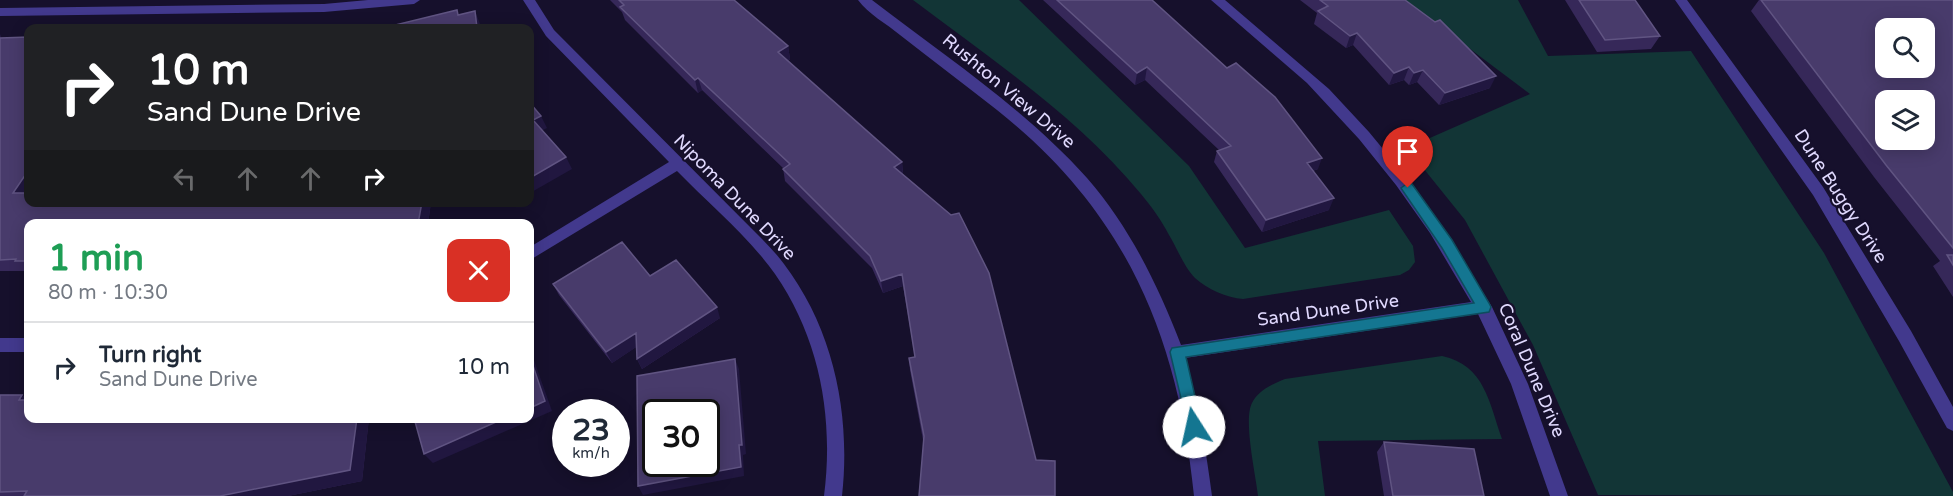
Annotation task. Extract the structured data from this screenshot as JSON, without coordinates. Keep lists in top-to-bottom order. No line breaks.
{"streets":{"street":["Rushton View Drive","Dune Buggy Drive","Nipoma Dune Drive","Sand Dune Drive","Coral Dune Drive"]},"crossings":[["Rushton View Drive","Sand Dune Drive"],["Sand Dune Drive","Coral Dune Drive"]],"page":{"turn":["10 m","Sand Dune Drive"],"heading":["1 min","80 m · 10:30"],"list":[{"name":"Turn right","note":"Sand Dune Drive","value":"10 m"}],"speed":"23 km/h","limit":"30"}}
